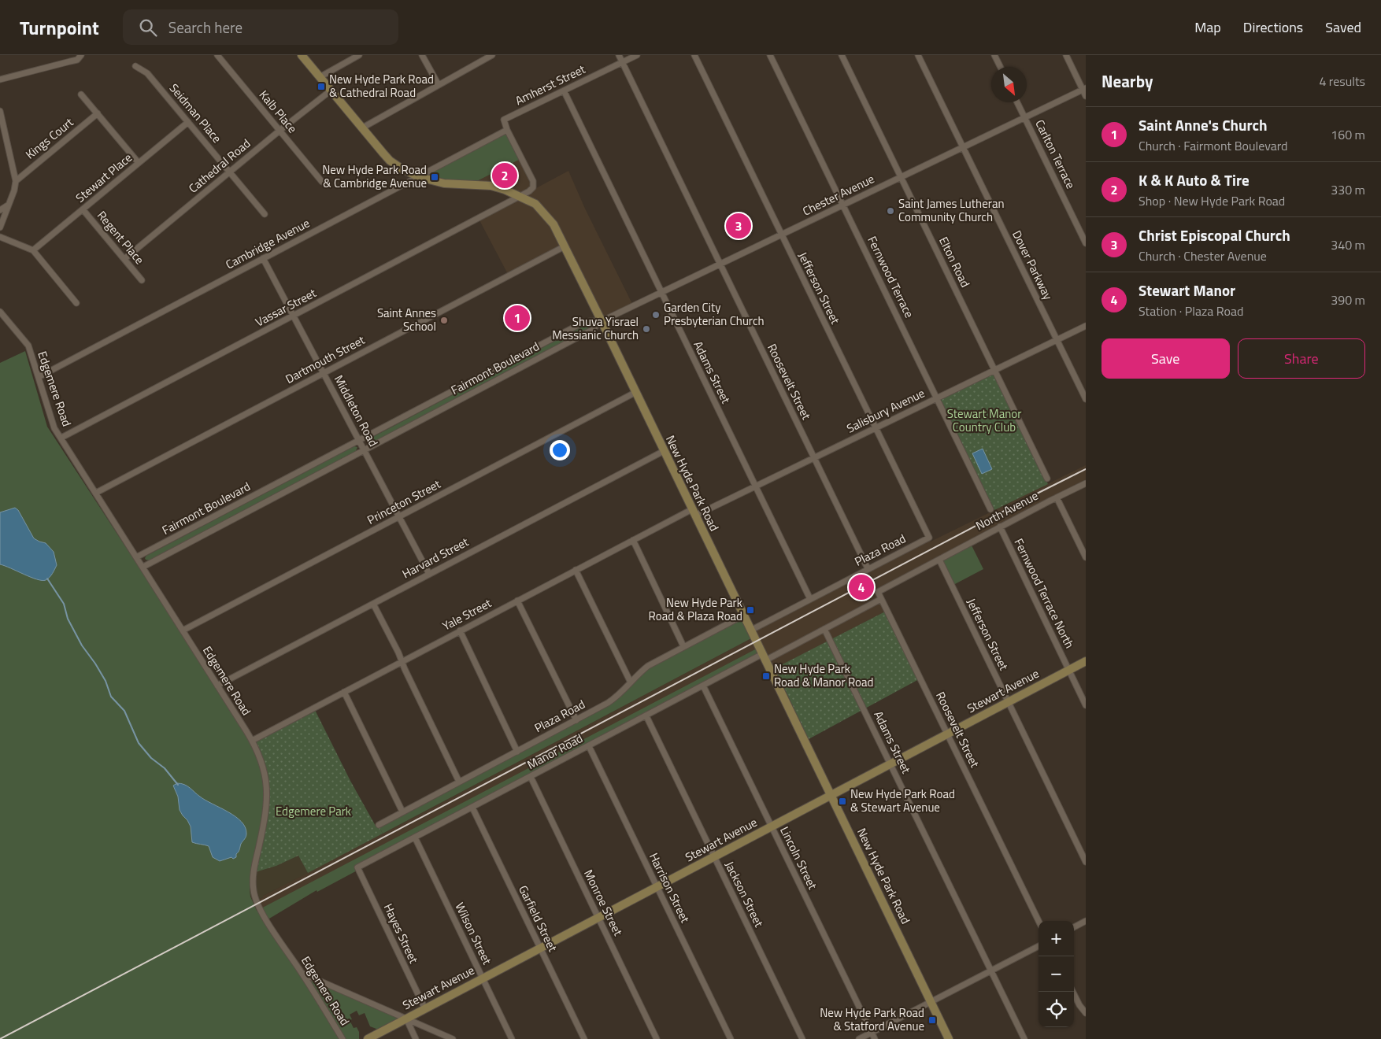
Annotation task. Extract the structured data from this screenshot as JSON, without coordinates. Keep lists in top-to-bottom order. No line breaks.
{"streets":{"main road":["New Hyde Park Road","Stewart Avenue"],"street":["Amherst Street","Kalb Place","Seidman Place","Kings Court","Carlton Terrace","Cathedral Road","Stewart Place","Chester Avenue","Regent Place","Cambridge Avenue","Elton Road","Dover Parkway","Fernwood Terrace","Jefferson Street","Vassar Street","Dartmouth Street","Fairmont Boulevard","Adams Street","Roosevelt Street","Edgemere Road","Middleton Road","Salisbury Avenue","Princeton Street","North Avenue","Plaza Road","Harvard Street","Fernwood Terrace North","Yale Street","Manor Road","Lincoln Street","Harrison Street","Jackson Street","Monroe Street","Garfield Street","Hayes Street","Wilson Street"]},"crossings":[["Amherst Street","Cambridge Avenue"],["Amherst Street","Vassar Street"],["Amherst Street","Adams Street"],["Amherst Street","Roosevelt Street"],["Kalb Place","Cathedral Road"],["Seidman Place","Cathedral Road"],["Seidman Place","Stewart Place"],["Carlton Terrace","Chester Avenue"],["Cathedral Road","Regent Place"],["Cathedral Road","New Hyde Park Road"],["Stewart Place","Regent Place"],["Chester Avenue","Elton Road"],["Chester Avenue","Dover Parkway"],["Chester Avenue","Fernwood Terrace"],["Chester Avenue","Jefferson Street"],["Chester Avenue","Fairmont Boulevard"],["Chester Avenue","Adams Street"],["Chester Avenue","Roosevelt Street"],["Chester Avenue","New Hyde Park Road"],["Cambridge Avenue","Vassar Street"],["Cambridge Avenue","Edgemere Road"],["Cambridge Avenue","Middleton Road"],["Cambridge Avenue","New Hyde Park Road"],["Elton Road","Salisbury Avenue"],["Dover Parkway","Salisbury Avenue"],["Fernwood Terrace","Salisbury Avenue"],["Jefferson Street","Salisbury Avenue"],["Jefferson Street","North Avenue"],["Jefferson Street","Plaza Road"],["Jefferson Street","Stewart Avenue"],["Vassar Street","Edgemere Road"],["Vassar Street","Middleton Road"],["Vassar Street","New Hyde Park Road"],["Dartmouth Street","Edgemere Road"],["Dartmouth Street","Middleton Road"],["Dartmouth Street","New Hyde Park Road"],["Fairmont Boulevard","Edgemere Road"],["Fairmont Boulevard","Middleton Road"],["Fairmont Boulevard","New Hyde Park Road"],["Adams Street","Salisbury Avenue"],["Adams Street","Plaza Road"],["Adams Street","Stewart Avenue"],["Adams Street","Manor Road"],["Roosevelt Street","Salisbury Avenue"],["Roosevelt Street","Plaza Road"],["Roosevelt Street","Stewart Avenue"],["Roosevelt Street","Manor Road"],["Edgemere Road","Princeton Street"],["Edgemere Road","Harvard Street"],["Edgemere Road","Yale Street"],["Middleton Road","Princeton Street"],["Middleton Road","Harvard Street"],["Salisbury Avenue","New Hyde Park Road"],["Salisbury Avenue","Yale Street"],["New Hyde Park Road","Princeton Street"],["New Hyde Park Road","Plaza Road"],["New Hyde Park Road","Harvard Street"],["New Hyde Park Road","Yale Street"],["New Hyde Park Road","Stewart Avenue"],["New Hyde Park Road","Manor Road"],["North Avenue","Fernwood Terrace North"],["Fernwood Terrace North","Stewart Avenue"],["Stewart Avenue","Lincoln Street"],["Stewart Avenue","Harrison Street"],["Stewart Avenue","Jackson Street"],["Stewart Avenue","Monroe Street"],["Stewart Avenue","Garfield Street"],["Stewart Avenue","Hayes Street"],["Stewart Avenue","Wilson Street"],["Manor Road","Lincoln Street"],["Manor Road","Harrison Street"],["Manor Road","Jackson Street"],["Manor Road","Monroe Street"],["Manor Road","Garfield Street"],["Manor Road","Hayes Street"],["Manor Road","Wilson Street"]],"parks":["Stewart Manor Country Club","Edgemere Park"],"places":{"transit":["New Hyde Park Road & Cathedral Road","New Hyde Park Road & Cambridge Avenue","New Hyde Park Road & Plaza Road","New Hyde Park Road & Manor Road","New Hyde Park Road & Stewart Avenue","New Hyde Park Road & Statford Avenue"],"other":["Saint James Lutheran Community Church","Garden City Presbyterian Church","Saint Annes School","Shuva Yisrael Messianic Church"]},"north":"bottom right","page":{"header":"Turnpoint","search":"Search here","nav":["Map","Directions","Saved"],"heading":["Nearby","4 results"],"list":[{"mark":"1","name":"Saint Anne's Church","note":"Church · Fairmont Boulevard","value":"160 m"},{"mark":"2","name":"K & K Auto & Tire","note":"Shop · New Hyde Park Road","value":"330 m"},{"mark":"3","name":"Christ Episcopal Church","note":"Church · Chester Avenue","value":"340 m"},{"mark":"4","name":"Stewart Manor","note":"Station · Plaza Road","value":"390 m"}],"pins":["2","3","1","4"],"buttons":["Save","Share"],"map_buttons":["+","−"]}}
